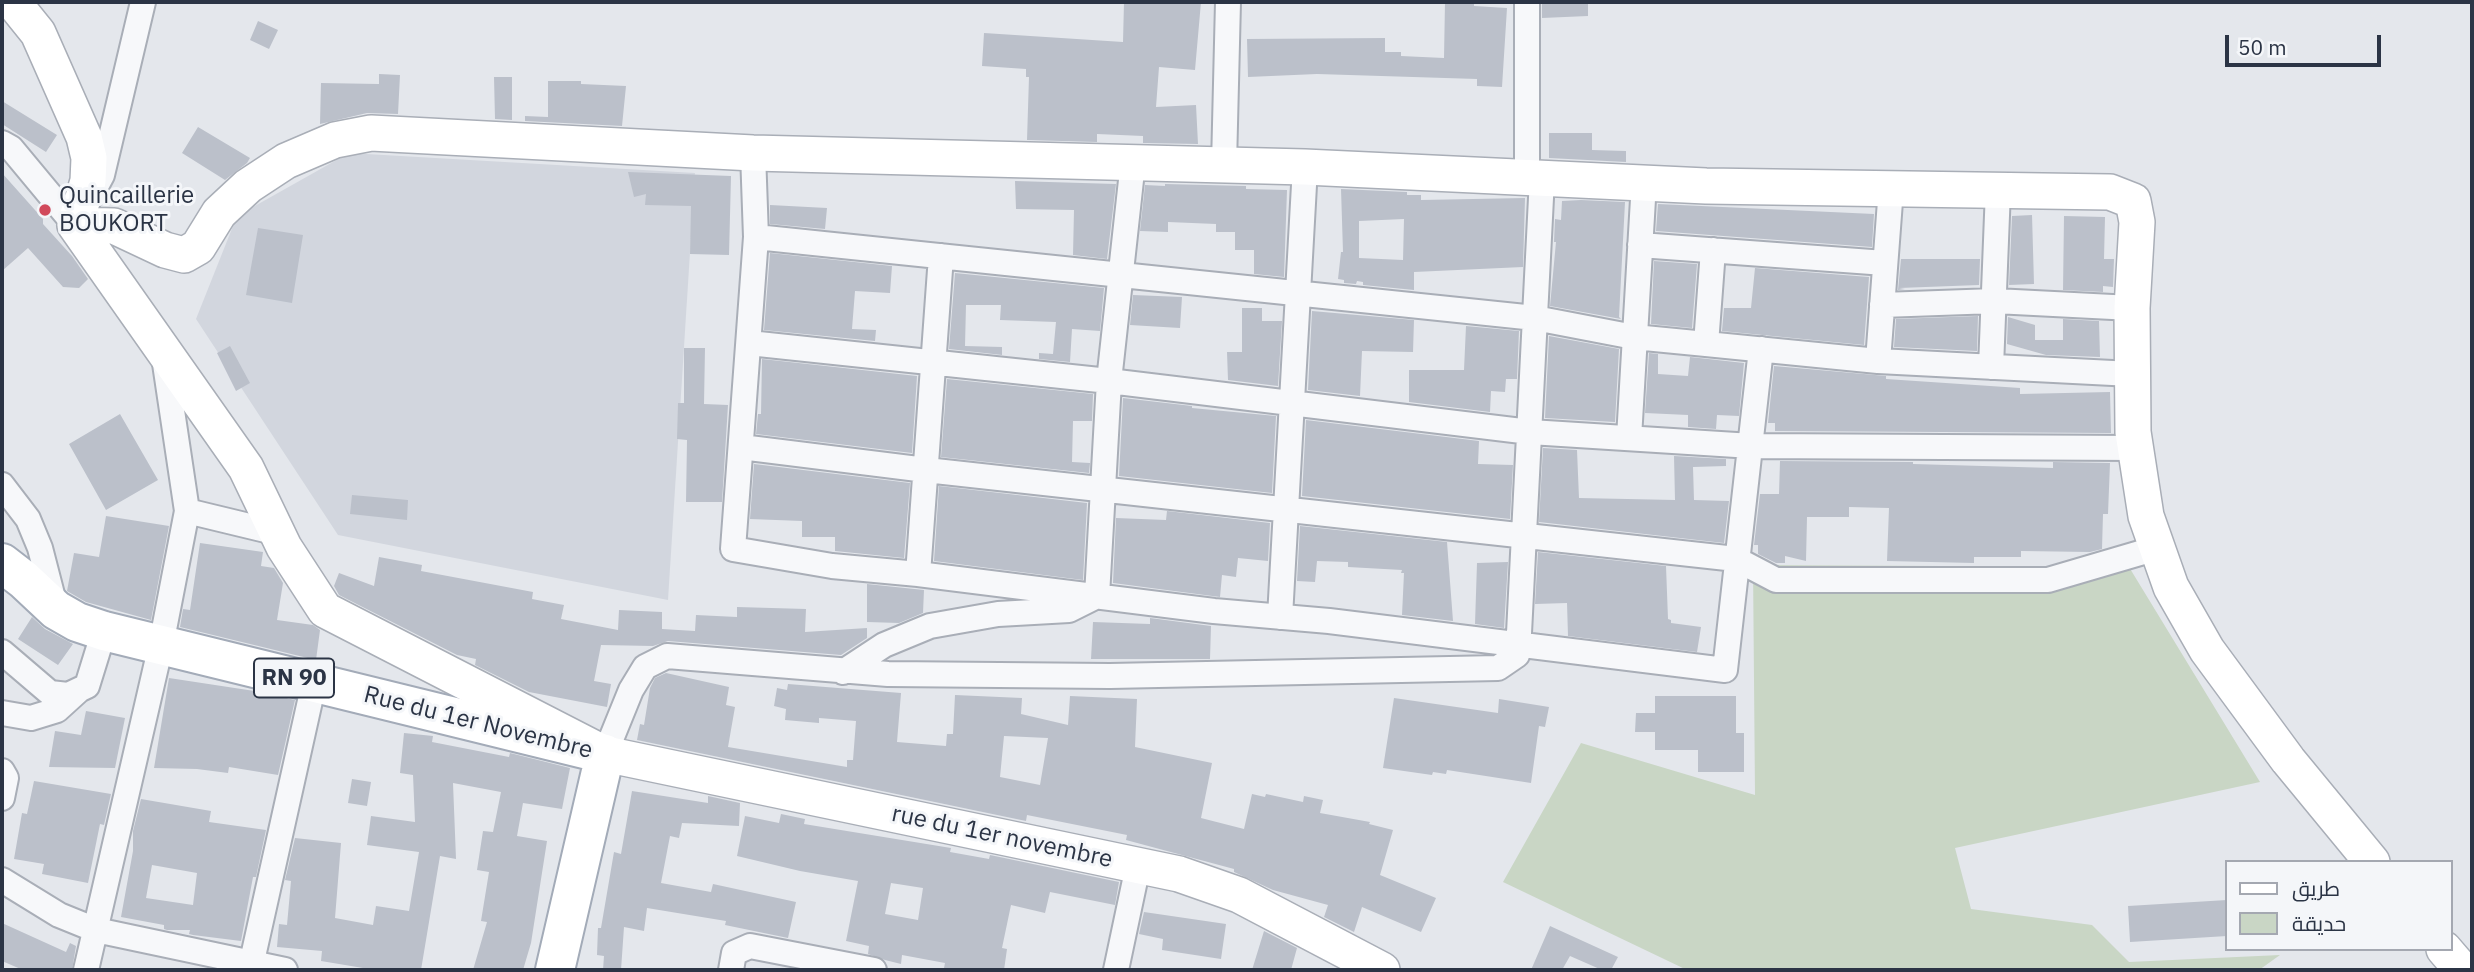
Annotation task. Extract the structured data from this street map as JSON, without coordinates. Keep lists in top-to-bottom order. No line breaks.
{"streets":{"main road":["RN 90","Rue du 1er Novembre"],"street":["rue du 1er novembre"]},"crossings":[["Rue du 1er Novembre","rue du 1er novembre"]],"places":["Quincaillerie BOUKORT"],"legend":["طريق","حديقة"],"scale_bar":"50 m"}
